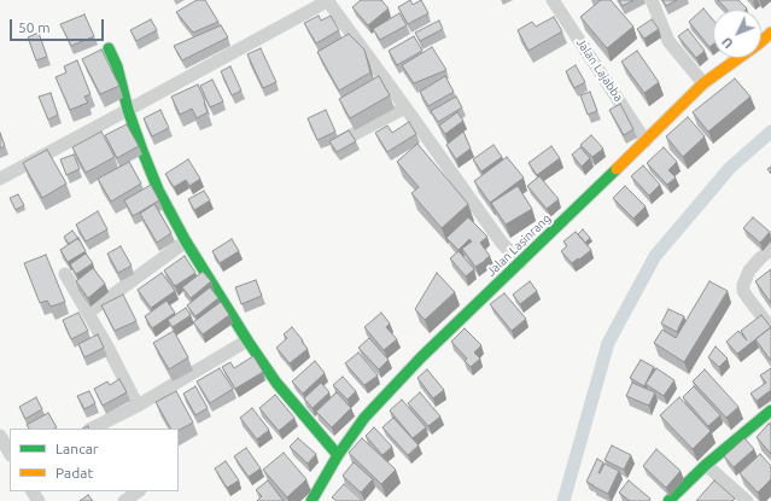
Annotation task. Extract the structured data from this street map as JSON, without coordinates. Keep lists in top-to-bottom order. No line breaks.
{"streets":{"street":["Jalan Lajabba","Jalan Lasinrang"]},"crossings":[["Jalan Lajabba","Jalan Lasinrang"]],"legend":["Lancar","Padat"],"scale_bar":"50 m","north":"bottom left"}
